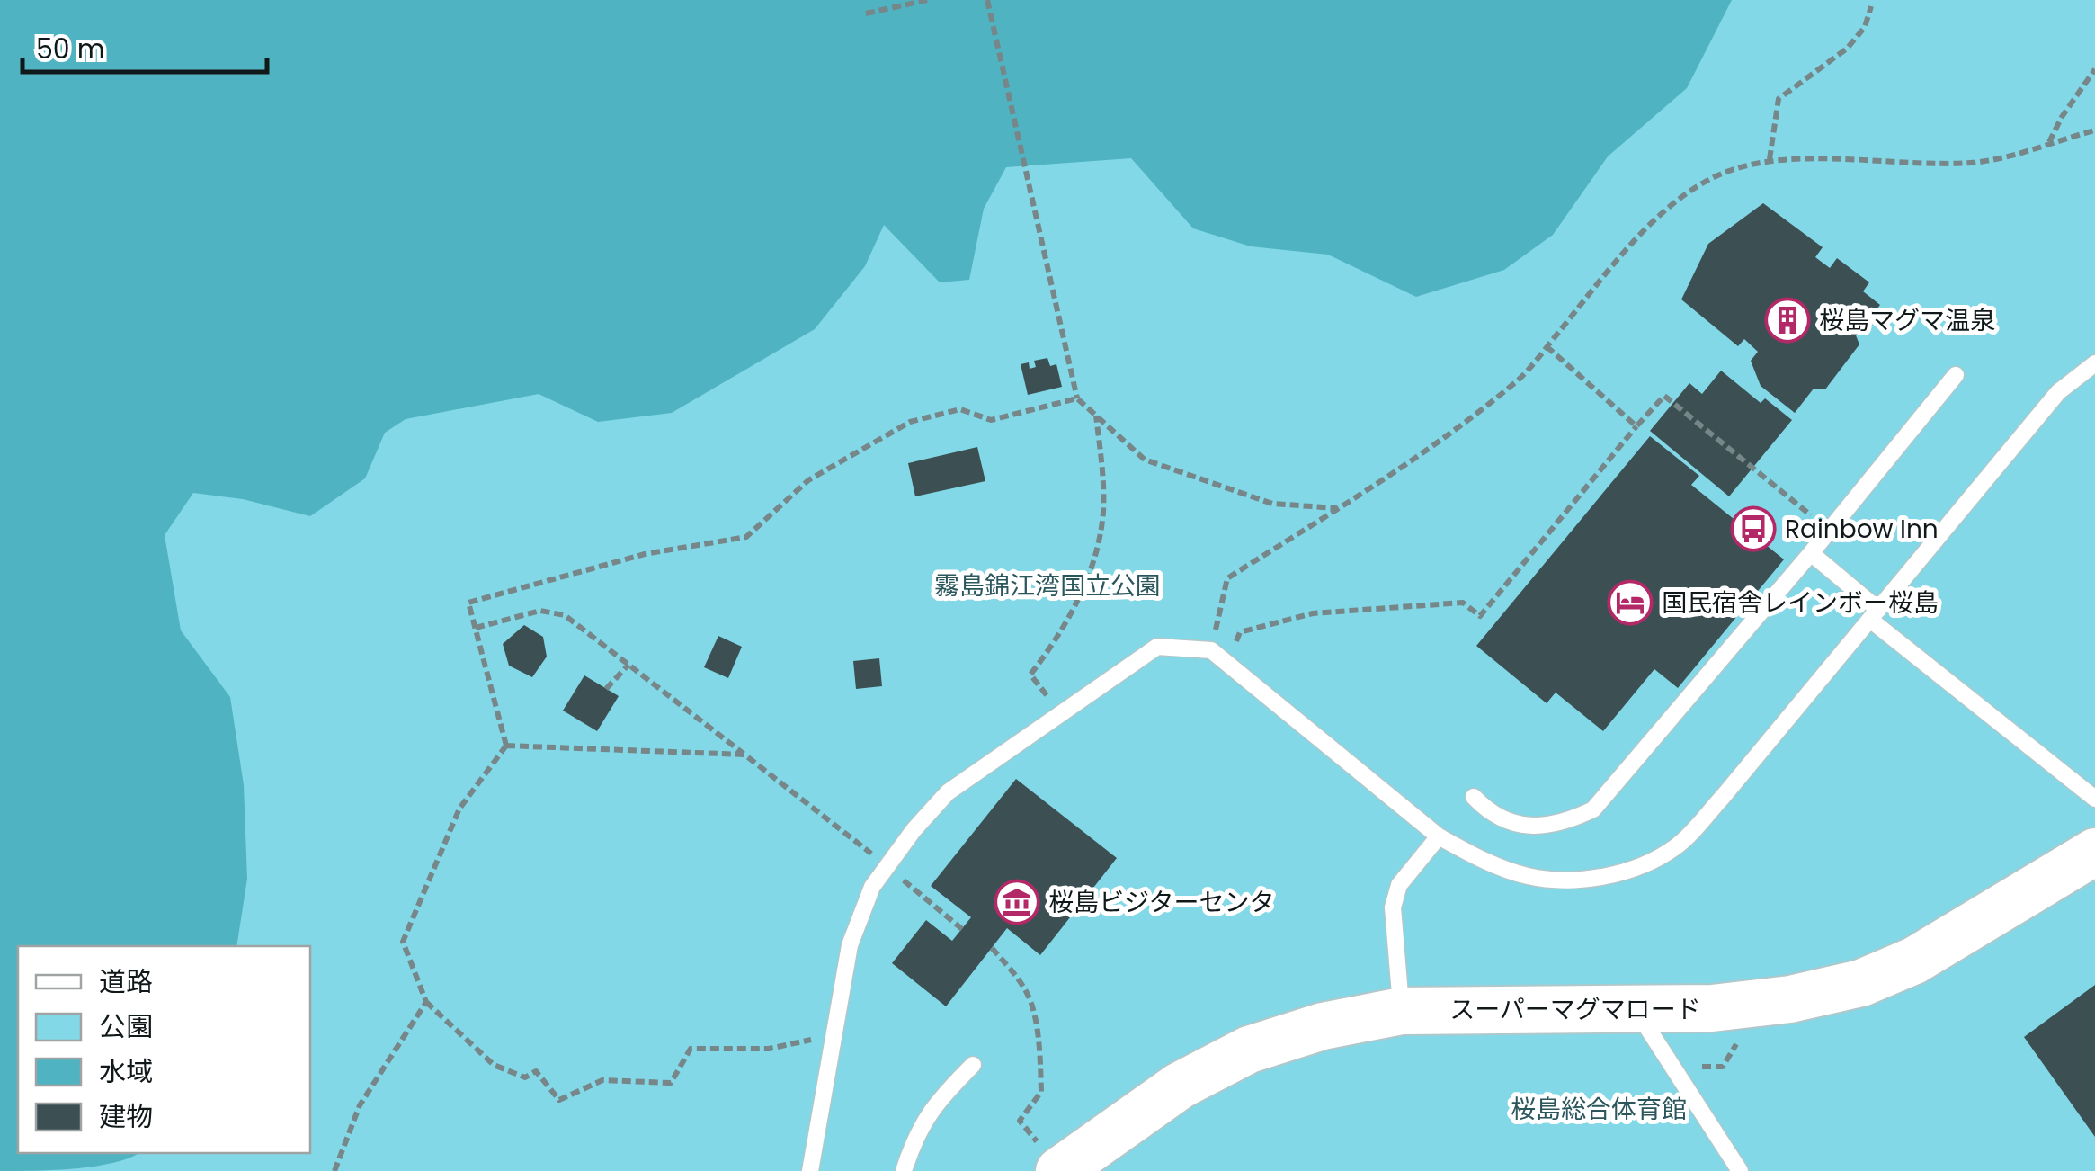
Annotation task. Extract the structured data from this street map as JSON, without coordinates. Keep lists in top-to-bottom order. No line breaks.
{"streets":{"street":["スーパーマグマロード"]},"parks":["霧島錦江湾国立公園","桜島総合体育館"],"places":{"building":["桜島マグマ温泉"],"bus stop":["Rainbow Inn"],"hotel":["国民宿舎レインボー桜島"],"museum":["桜島ビジターセンタ"]},"legend":["道路","公園","水域","建物"],"scale_bar":"50 m"}
